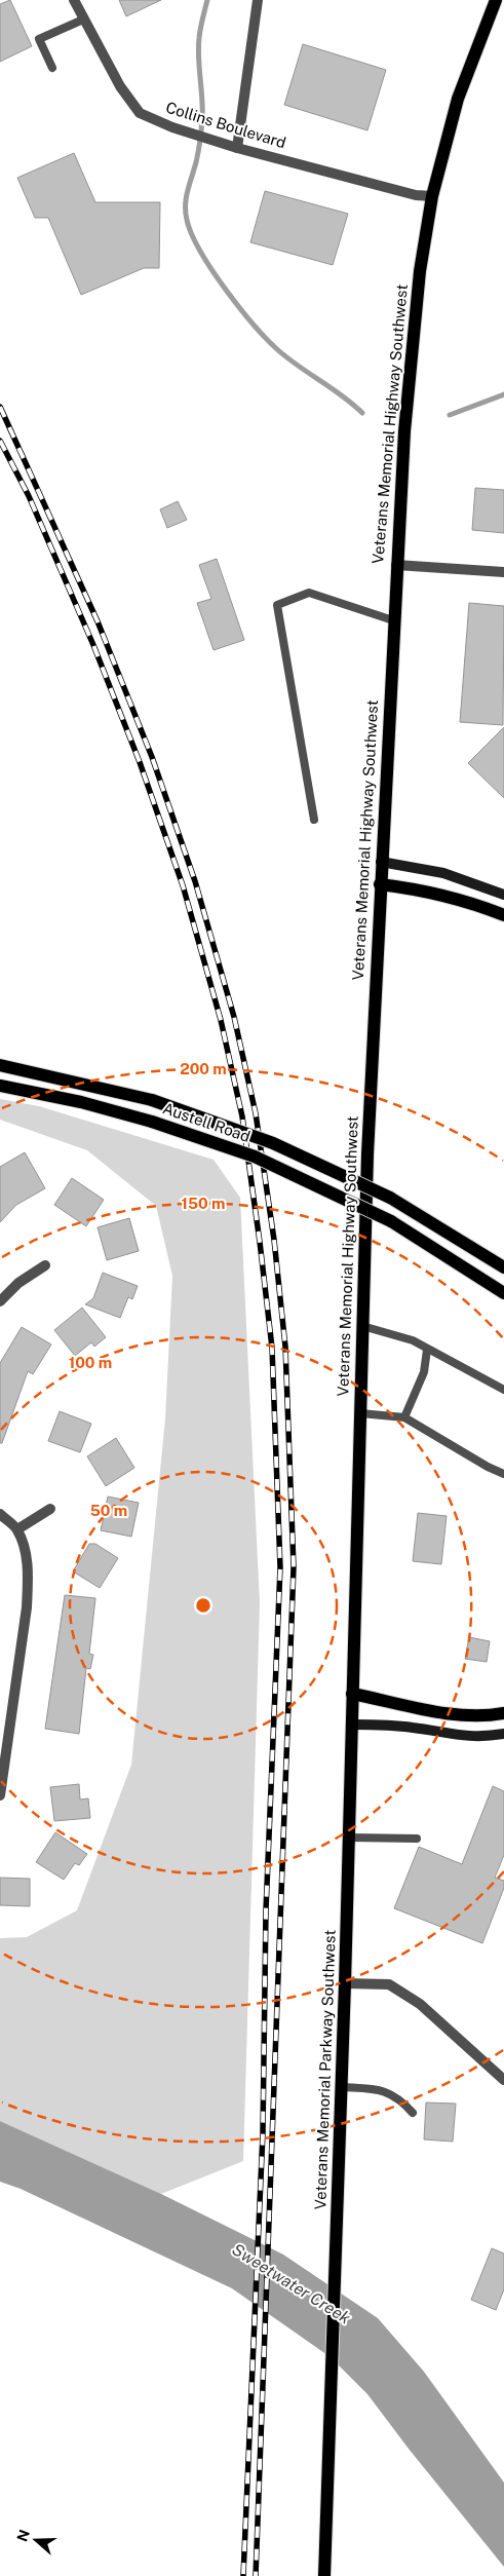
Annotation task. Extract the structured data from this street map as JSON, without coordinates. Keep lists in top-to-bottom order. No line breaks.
{"streets":{"main road":["Veterans Memorial Highway Southwest","Austell Road","Veterans Memorial Parkway Southwest"],"street":["Collins Boulevard"]},"crossings":[["Collins Boulevard","Veterans Memorial Highway Southwest"],["Veterans Memorial Highway Southwest","Veterans Memorial Parkway Southwest"]],"water":["Sweetwater Creek"],"north":"left","rings":["200 m","150 m","100 m","50 m"]}
